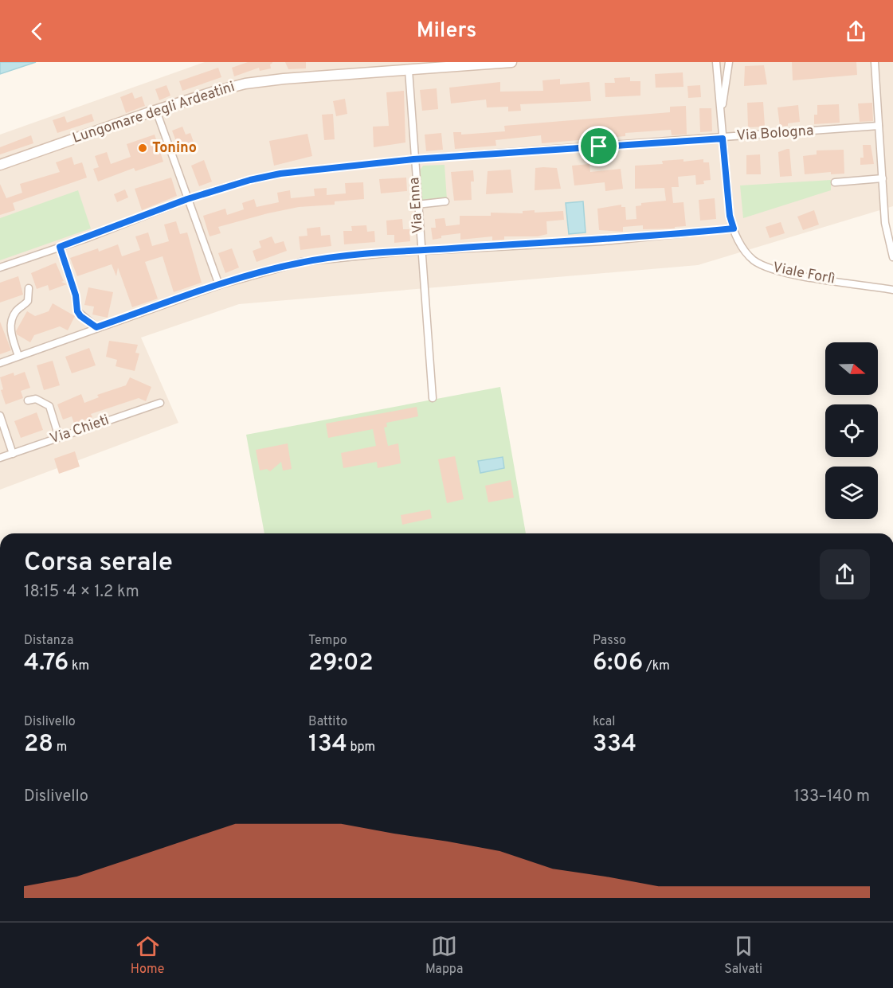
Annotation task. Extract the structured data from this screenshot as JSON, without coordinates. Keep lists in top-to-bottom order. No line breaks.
{"streets":{"main road":["Lungomare degli Ardeatini"],"street":["Via Bologna","Via Enna","Viale Forlì","Via Chieti"]},"crossings":[["Lungomare degli Ardeatini","Via Enna"],["Via Bologna","Via Enna"],["Via Bologna","Viale Forlì"]],"places":["Tonino"],"north":"right","page":{"header":"Milers","heading":["Corsa serale","18:15 · 4 × 1.2 km"],"stats":[["Distanza","4.76 km"],["Tempo","29:02"],["Passo","6:06 /km"],["Dislivello","28 m"],["Battito","134 bpm"],["kcal","334"]],"chart":["Dislivello","133–140 m"],"tabs":["Home","Mappa","Salvati"]}}
